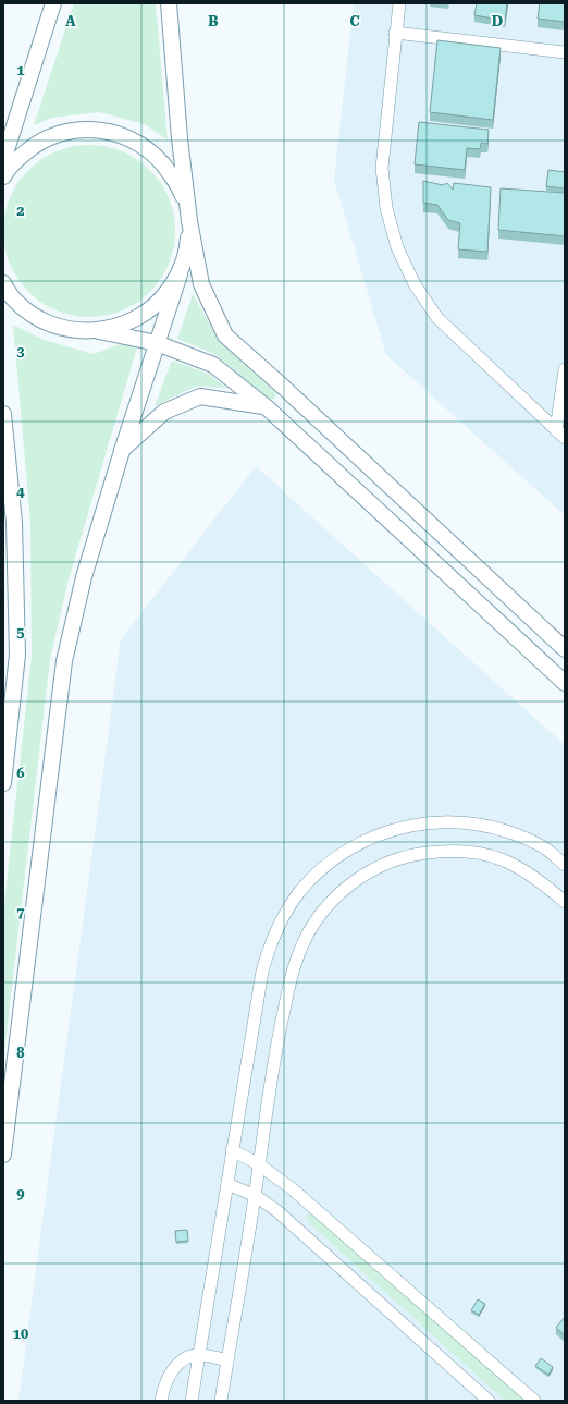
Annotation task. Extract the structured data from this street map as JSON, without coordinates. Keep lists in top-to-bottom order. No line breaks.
{"grid":{"columns":["A","B","C","D"],"rows":["1","2","3","4","5","6","7","8","9","10"]}}
